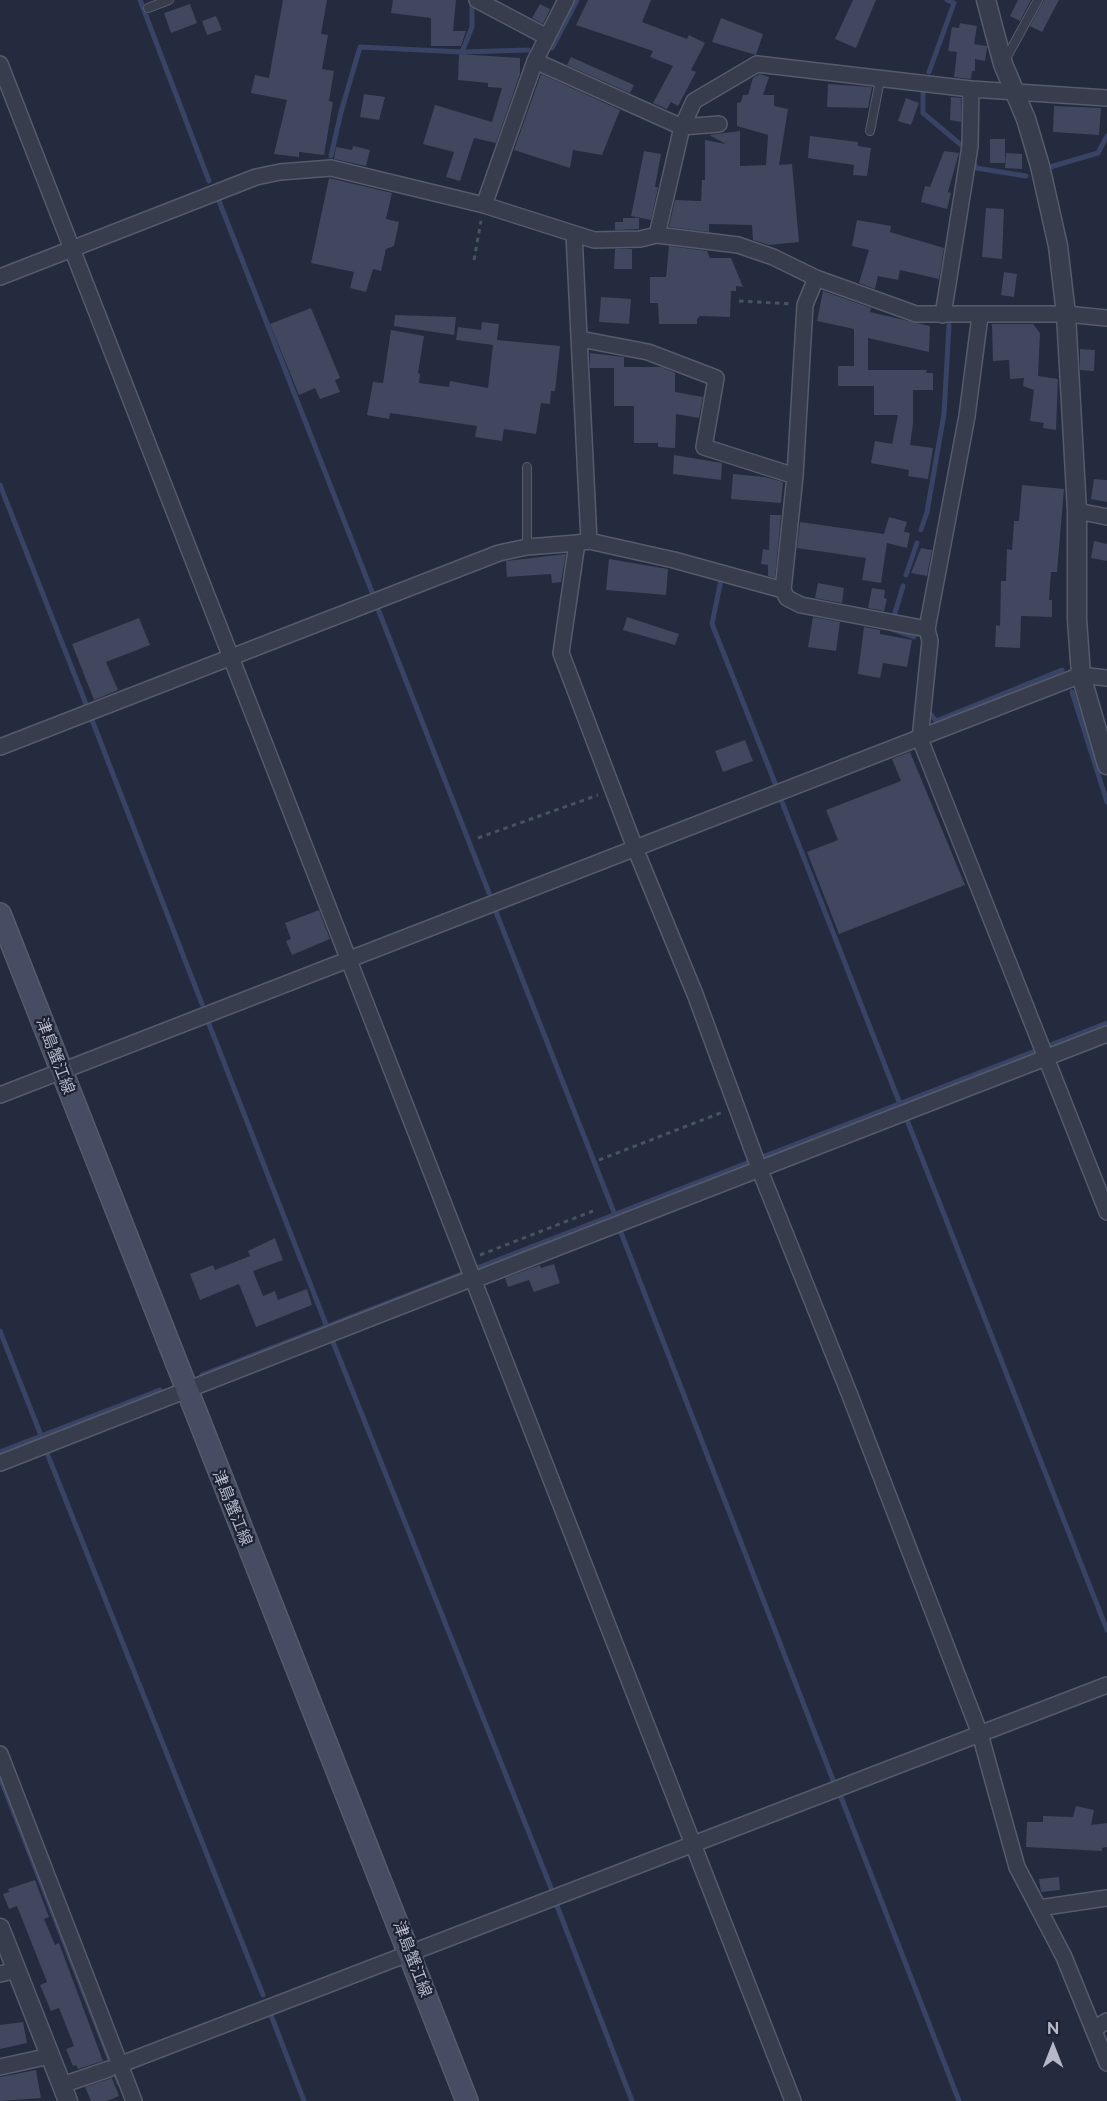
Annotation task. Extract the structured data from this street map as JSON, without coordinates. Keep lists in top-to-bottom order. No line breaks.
{"streets":{"main road":["津島蟹江線"]},"north":"top"}
